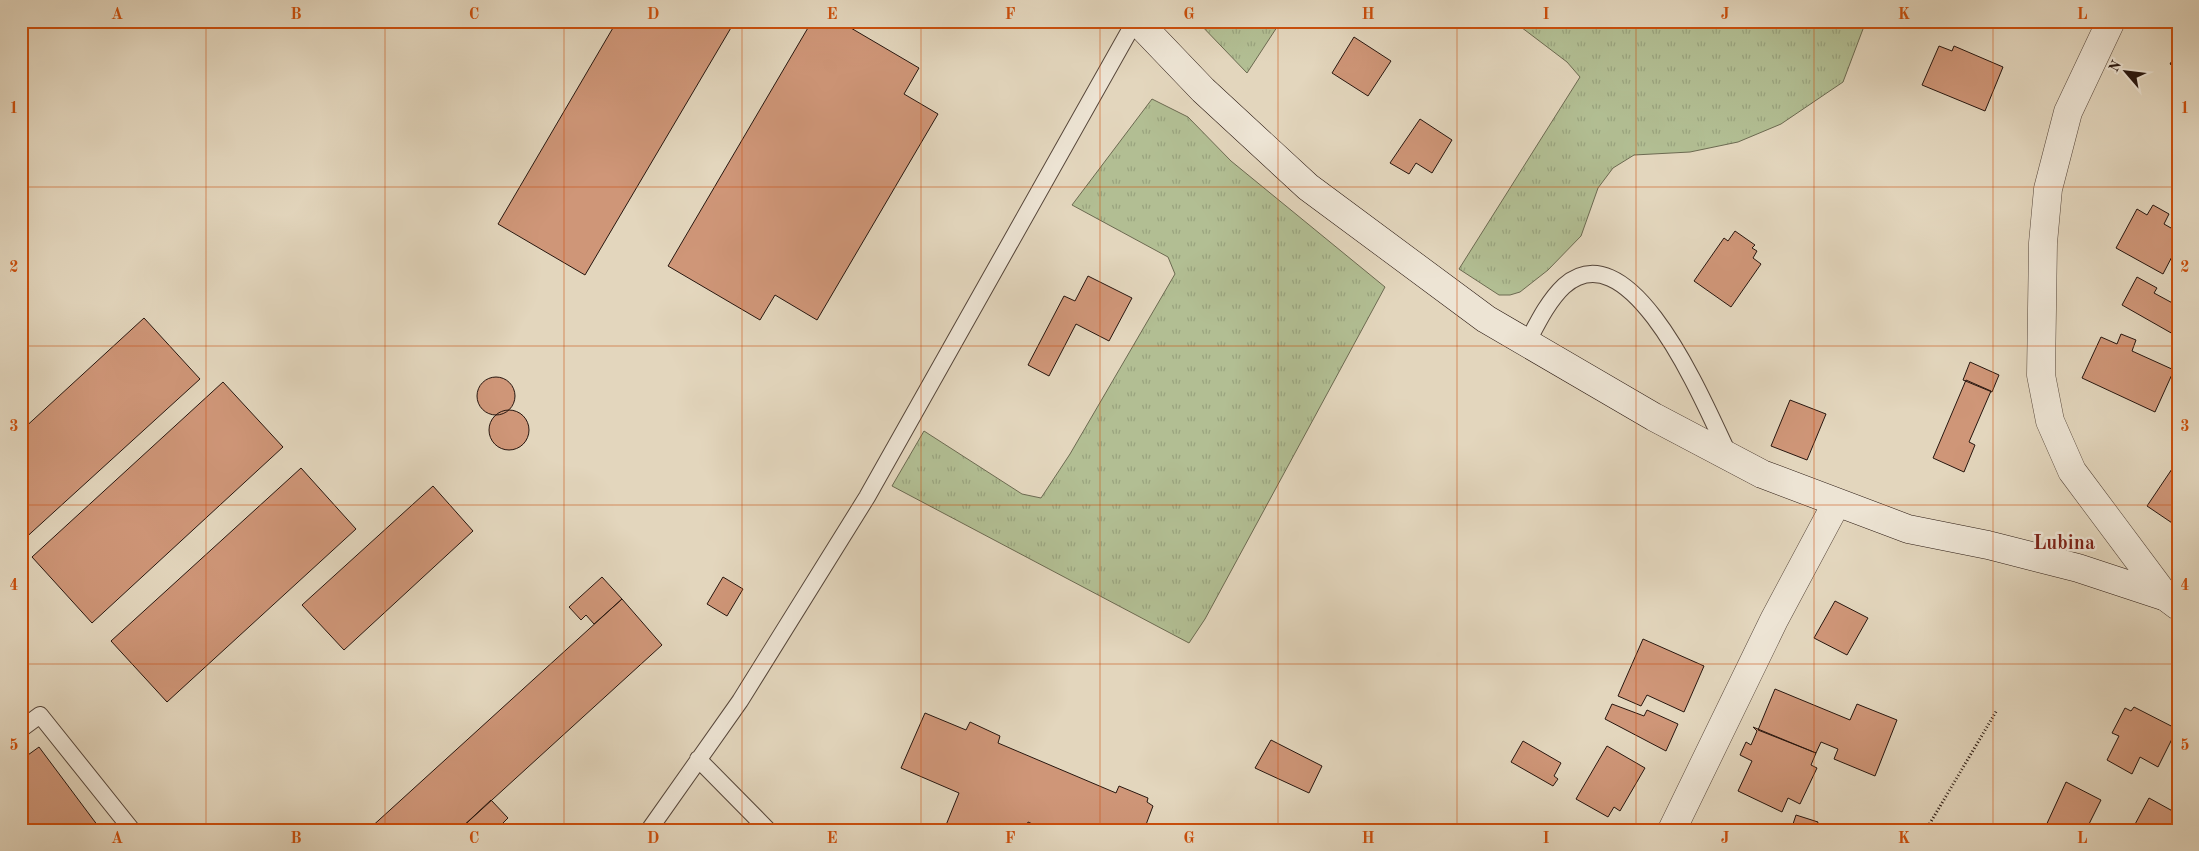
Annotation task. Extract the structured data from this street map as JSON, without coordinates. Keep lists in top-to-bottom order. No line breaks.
{"districts":["Lubina"],"north":"top left","grid":{"columns":["A","B","C","D","E","F","G","H","I","J","K","L"],"rows":["1","2","3","4","5"]}}
